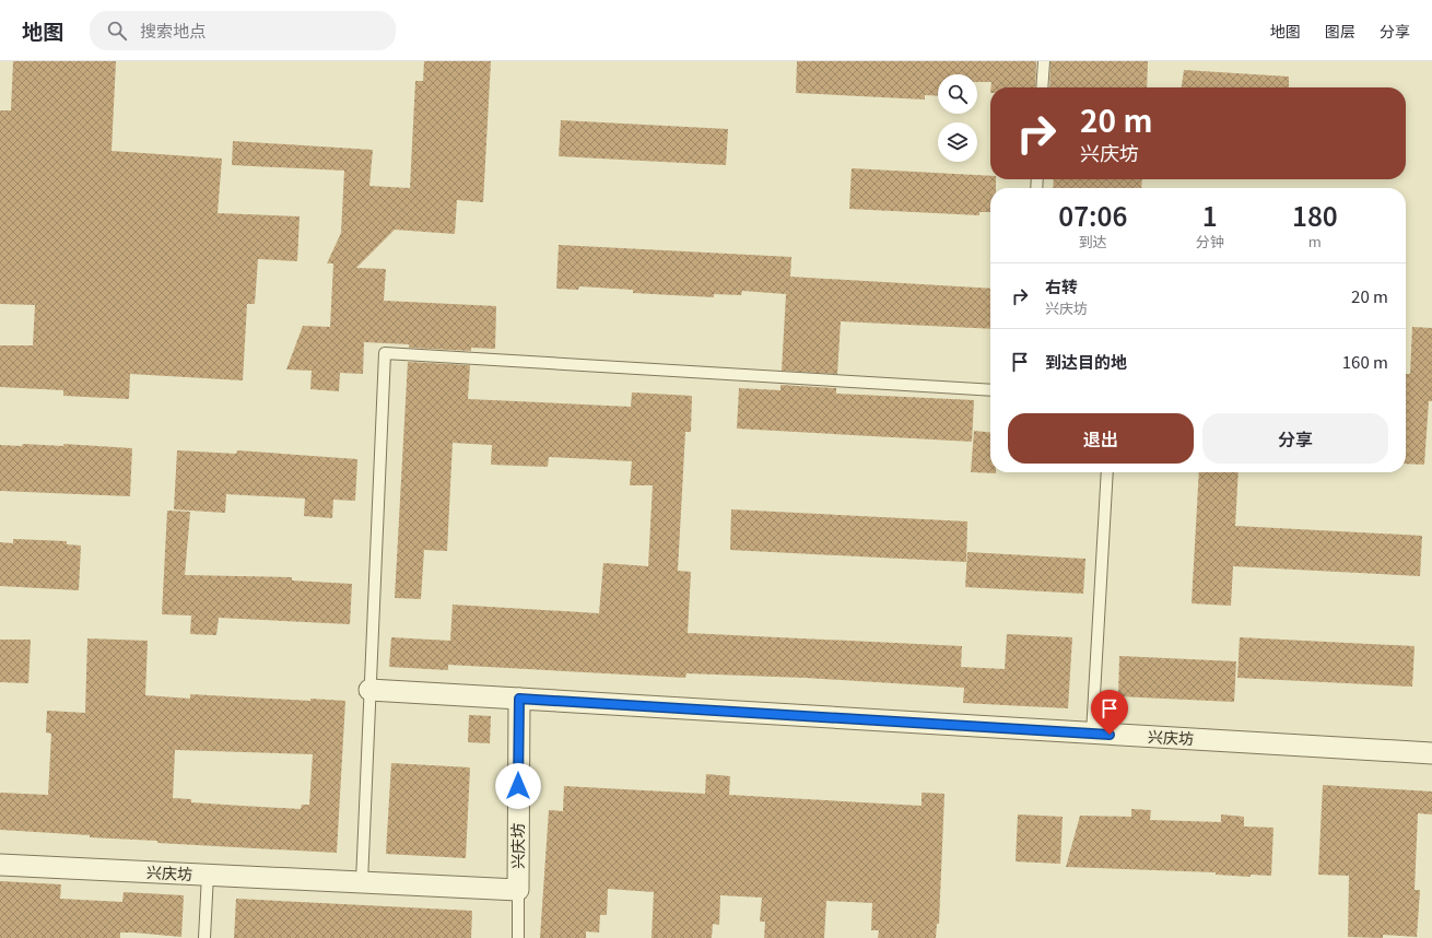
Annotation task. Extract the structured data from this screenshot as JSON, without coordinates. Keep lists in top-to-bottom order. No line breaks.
{"streets":{"street":["兴庆坊"]},"page":{"header":"地图","search":"搜索地点","nav":["地图","图层","分享"],"turn":["20 m","兴庆坊"],"eta":["07:06","到达","1","分钟","180","m"],"list":[{"name":"右转","note":"兴庆坊","value":"20 m"},{"name":"到达目的地","value":"160 m"}],"buttons":["退出","分享"]}}
